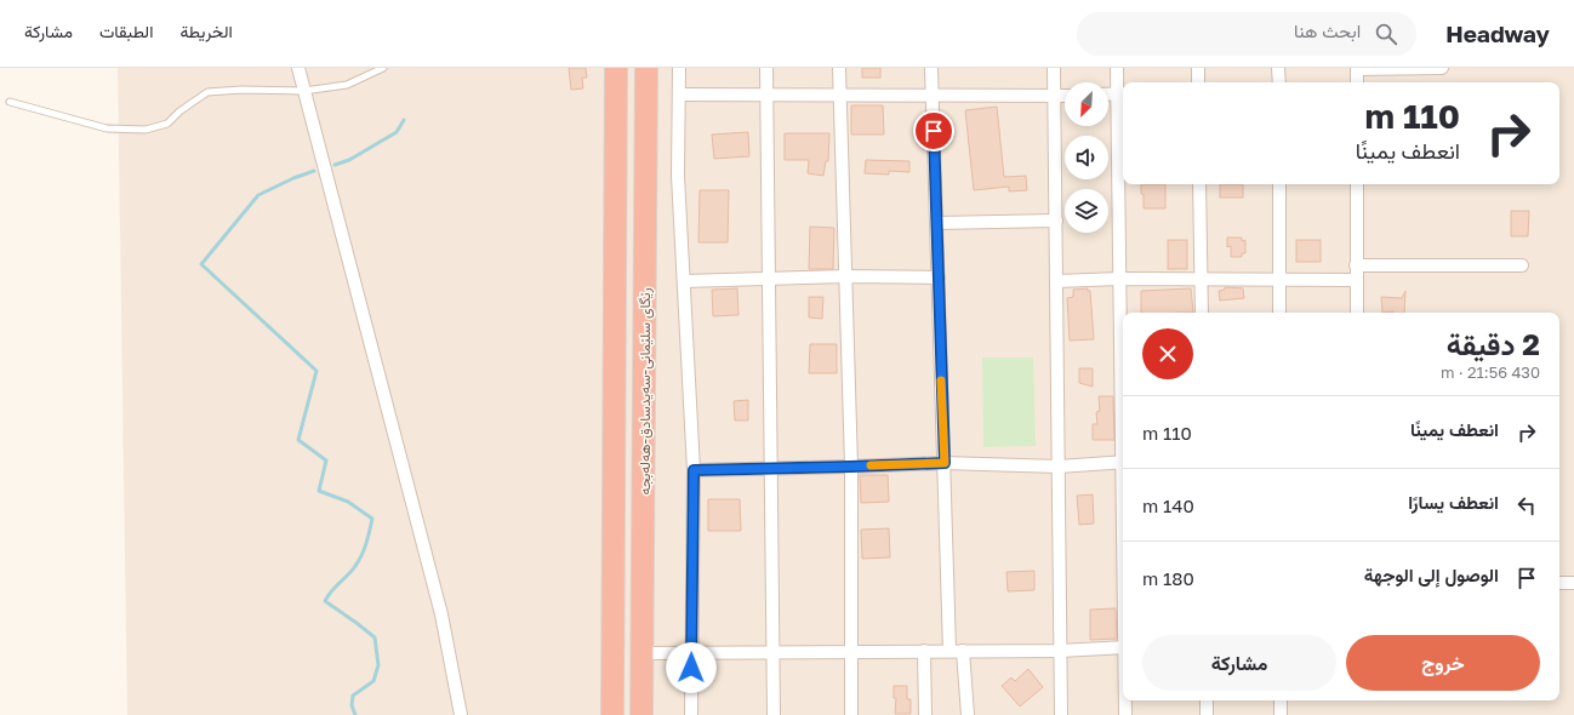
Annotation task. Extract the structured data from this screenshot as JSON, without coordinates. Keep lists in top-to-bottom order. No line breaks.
{"streets":{"highway":["رێگای سلێمانی-سەیدسادق-هەلەبجە"]},"north":"bottom left","page":{"header":"Headway","search":"ابحث هنا","nav":["الخريطة","الطبقات","مشاركة"],"turn":["110 m","انعطف يمينًا"],"heading":["2 دقيقة","430 m · 21:56"],"list":[{"name":"انعطف يمينًا","value":"110 m"},{"name":"انعطف يسارًا","value":"140 m"},{"name":"الوصول إلى الوجهة","value":"180 m"}],"buttons":["خروج","مشاركة"]}}
